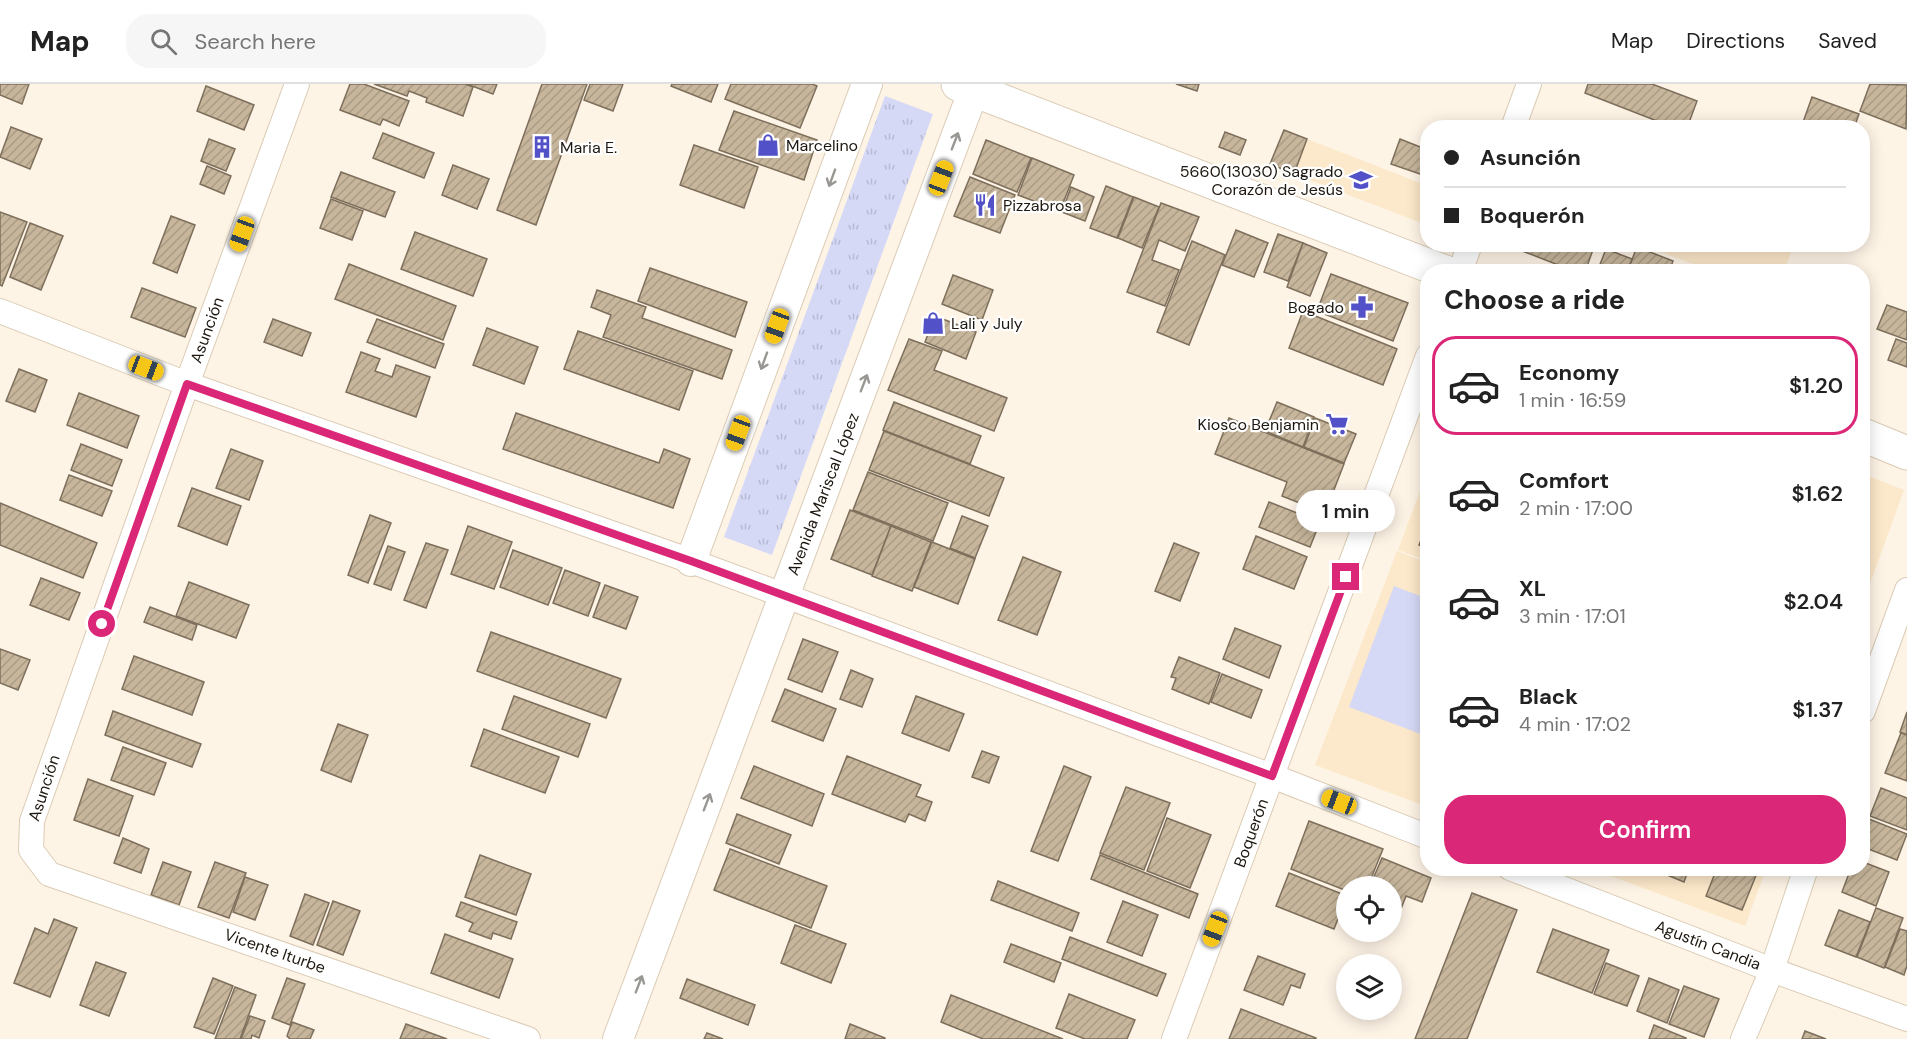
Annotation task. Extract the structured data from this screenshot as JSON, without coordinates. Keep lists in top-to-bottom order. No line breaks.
{"streets":{"street":["Asunción","Avenida Mariscal López","Boquerón","Agustín Candia","Vicente Iturbe"]},"crossings":[["Asunción","Vicente Iturbe"]],"places":{"shop":["Marcelino","Lali y July"],"building":["Maria E."],"school or university":["5660(13030) Sagrado Corazón de Jesús"],"restaurant":["Pizzabrosa"],"pharmacy":["Bogado"],"supermarket":["Kiosco Benjamin"]},"page":{"header":"Map","search":"Search here","nav":["Map","Directions","Saved"],"banner":["Asunción","Boquerón"],"heading":"Choose a ride","list":[{"name":"Economy","note":"1 min · 16:59","value":"$1.20"},{"name":"Comfort","note":"2 min · 17:00","value":"$1.62"},{"name":"XL","note":"3 min · 17:01","value":"$2.04"},{"name":"Black","note":"4 min · 17:02","value":"$1.37"}],"bubble":"1 min","buttons":"Confirm"}}
